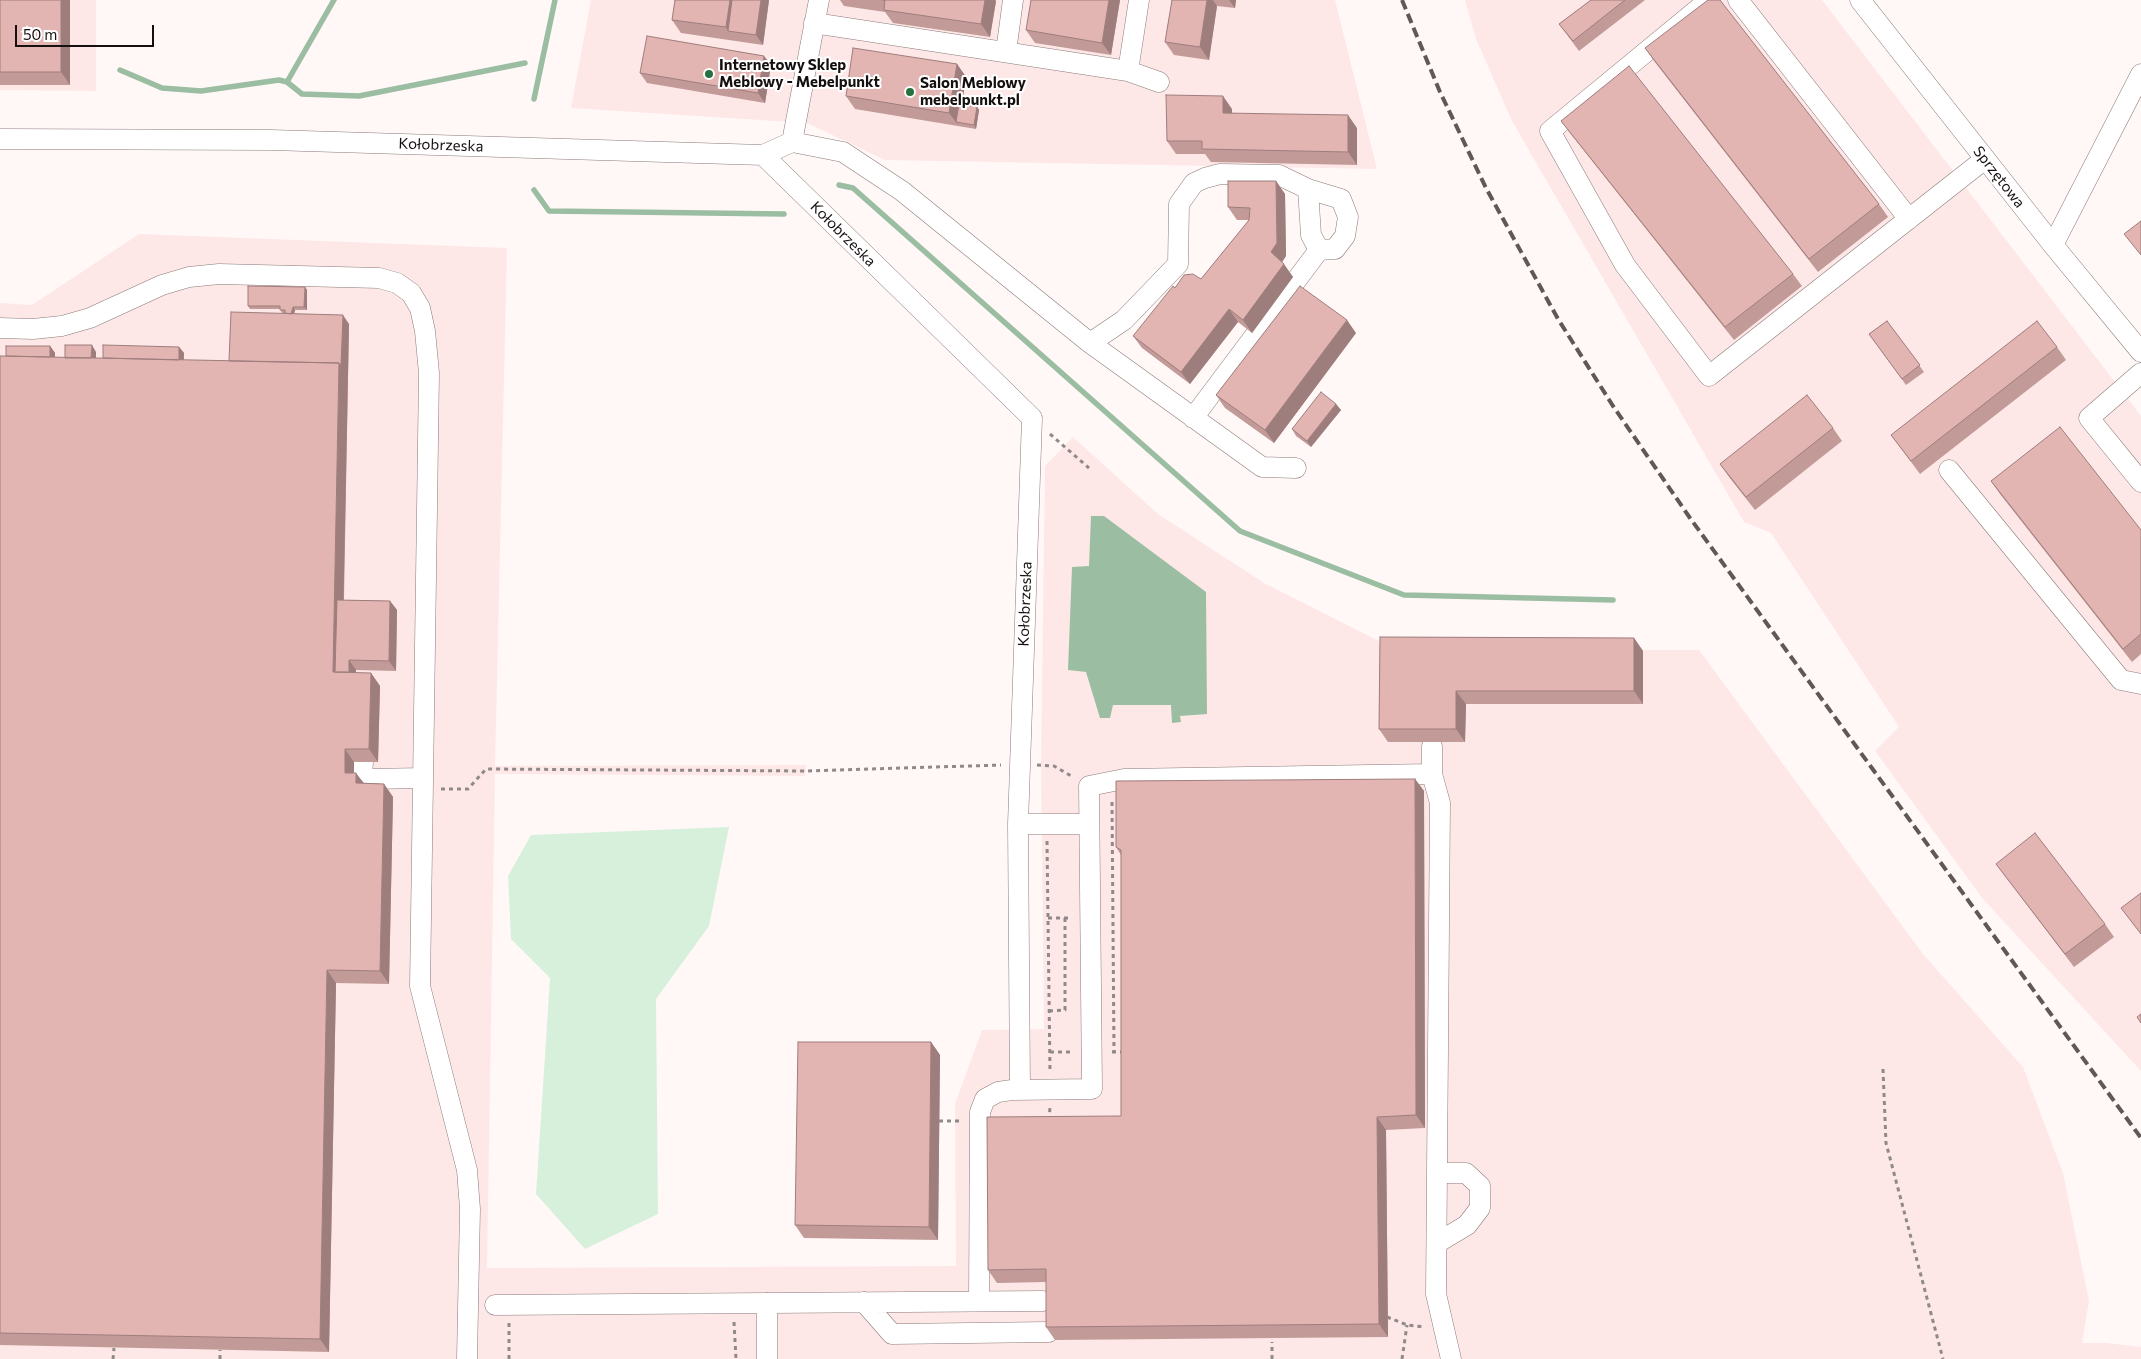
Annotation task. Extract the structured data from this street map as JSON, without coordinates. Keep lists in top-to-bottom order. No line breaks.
{"streets":{"street":["Kołobrzeska","Sprzętowa"]},"places":["Internetowy Sklep Meblowy - Mebelpunkt","Salon Meblowy mebelpunkt.pl"],"scale_bar":"50 m"}
